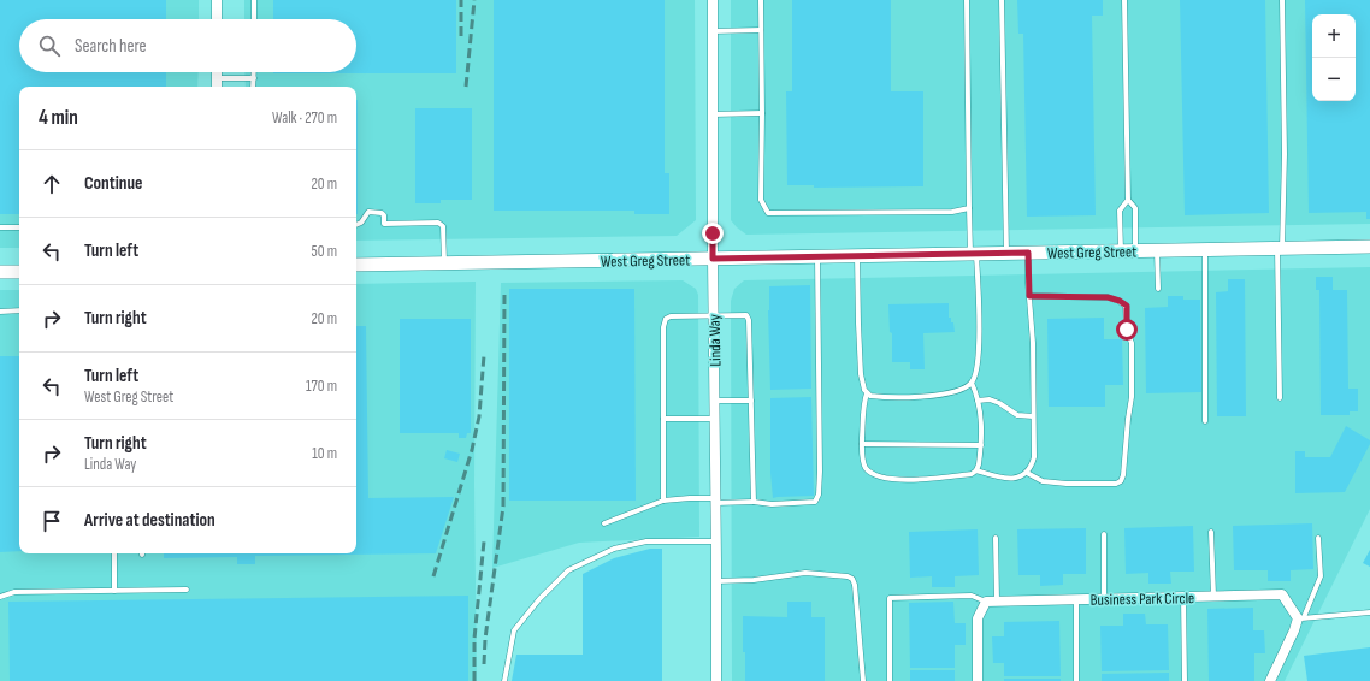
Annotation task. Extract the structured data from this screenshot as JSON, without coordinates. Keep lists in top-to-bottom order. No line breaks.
{"streets":{"main road":["West Greg Street"],"street":["Linda Way","Business Park Circle"]},"crossings":[["West Greg Street","Linda Way"]],"page":{"map_buttons":["+","−"],"search":"Search here","heading":["4 min","Walk · 270 m"],"list":[["Continue","20 m"],["Turn left","50 m"],["Turn right","20 m"],["Turn left","West Greg Street","170 m"],["Turn right","Linda Way","10 m"],"Arrive at destination"]}}
